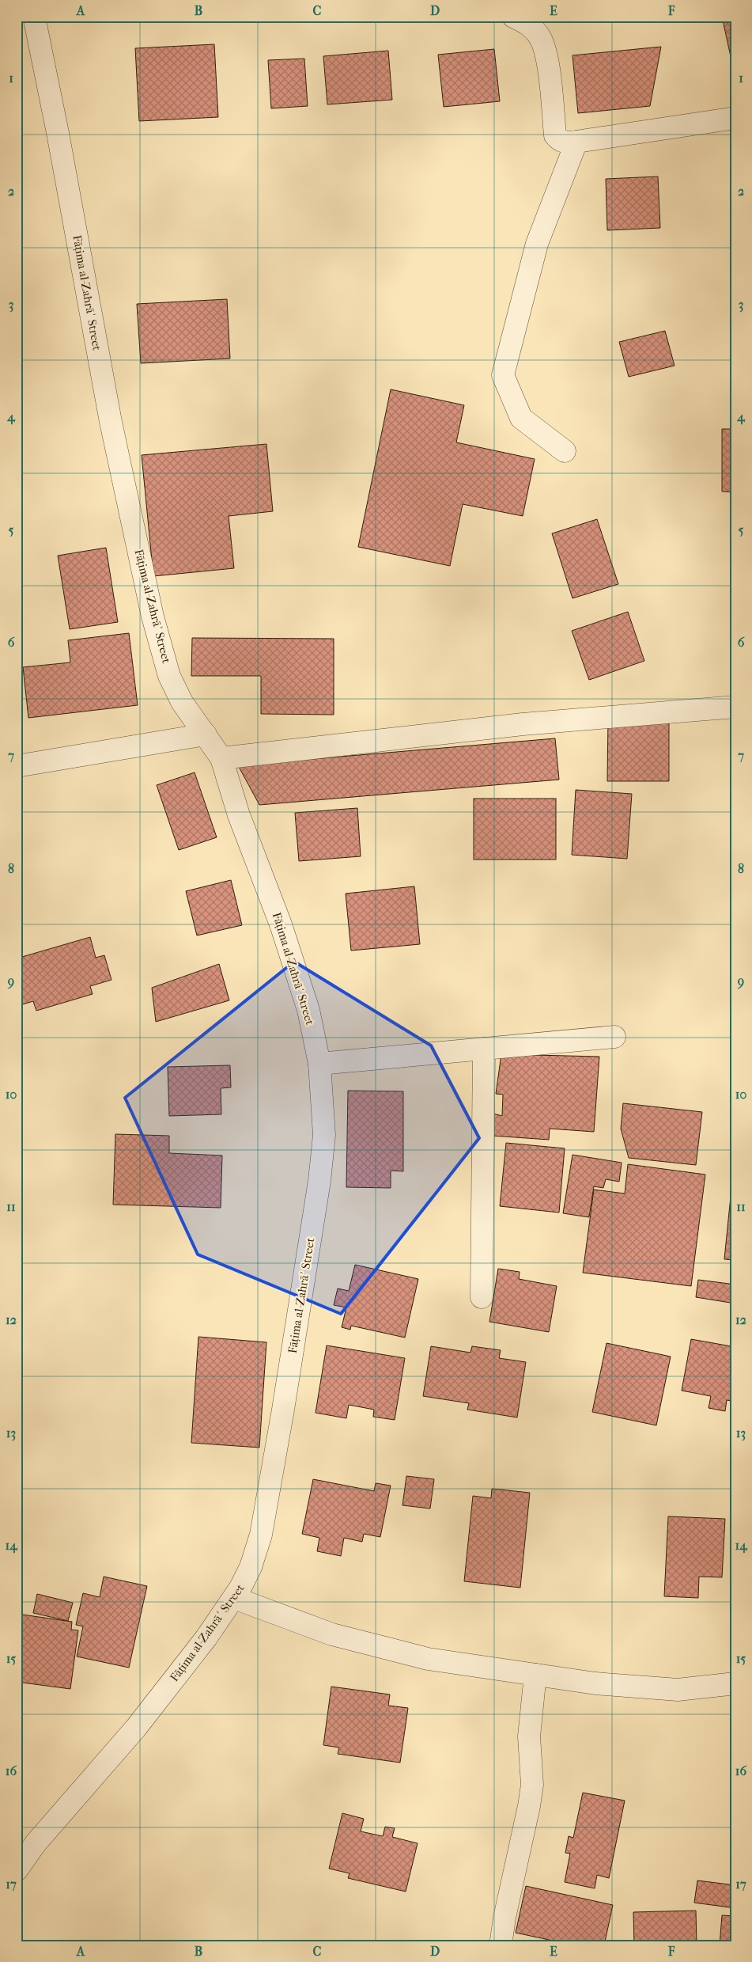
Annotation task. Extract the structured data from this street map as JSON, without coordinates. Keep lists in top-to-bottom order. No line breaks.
{"streets":{"street":["Fāṭima al-Zahrāʾ Street"]},"grid":{"columns":["A","B","C","D","E","F"],"rows":["1","2","3","4","5","6","7","8","9","10","11","12","13","14","15","16","17"]}}
